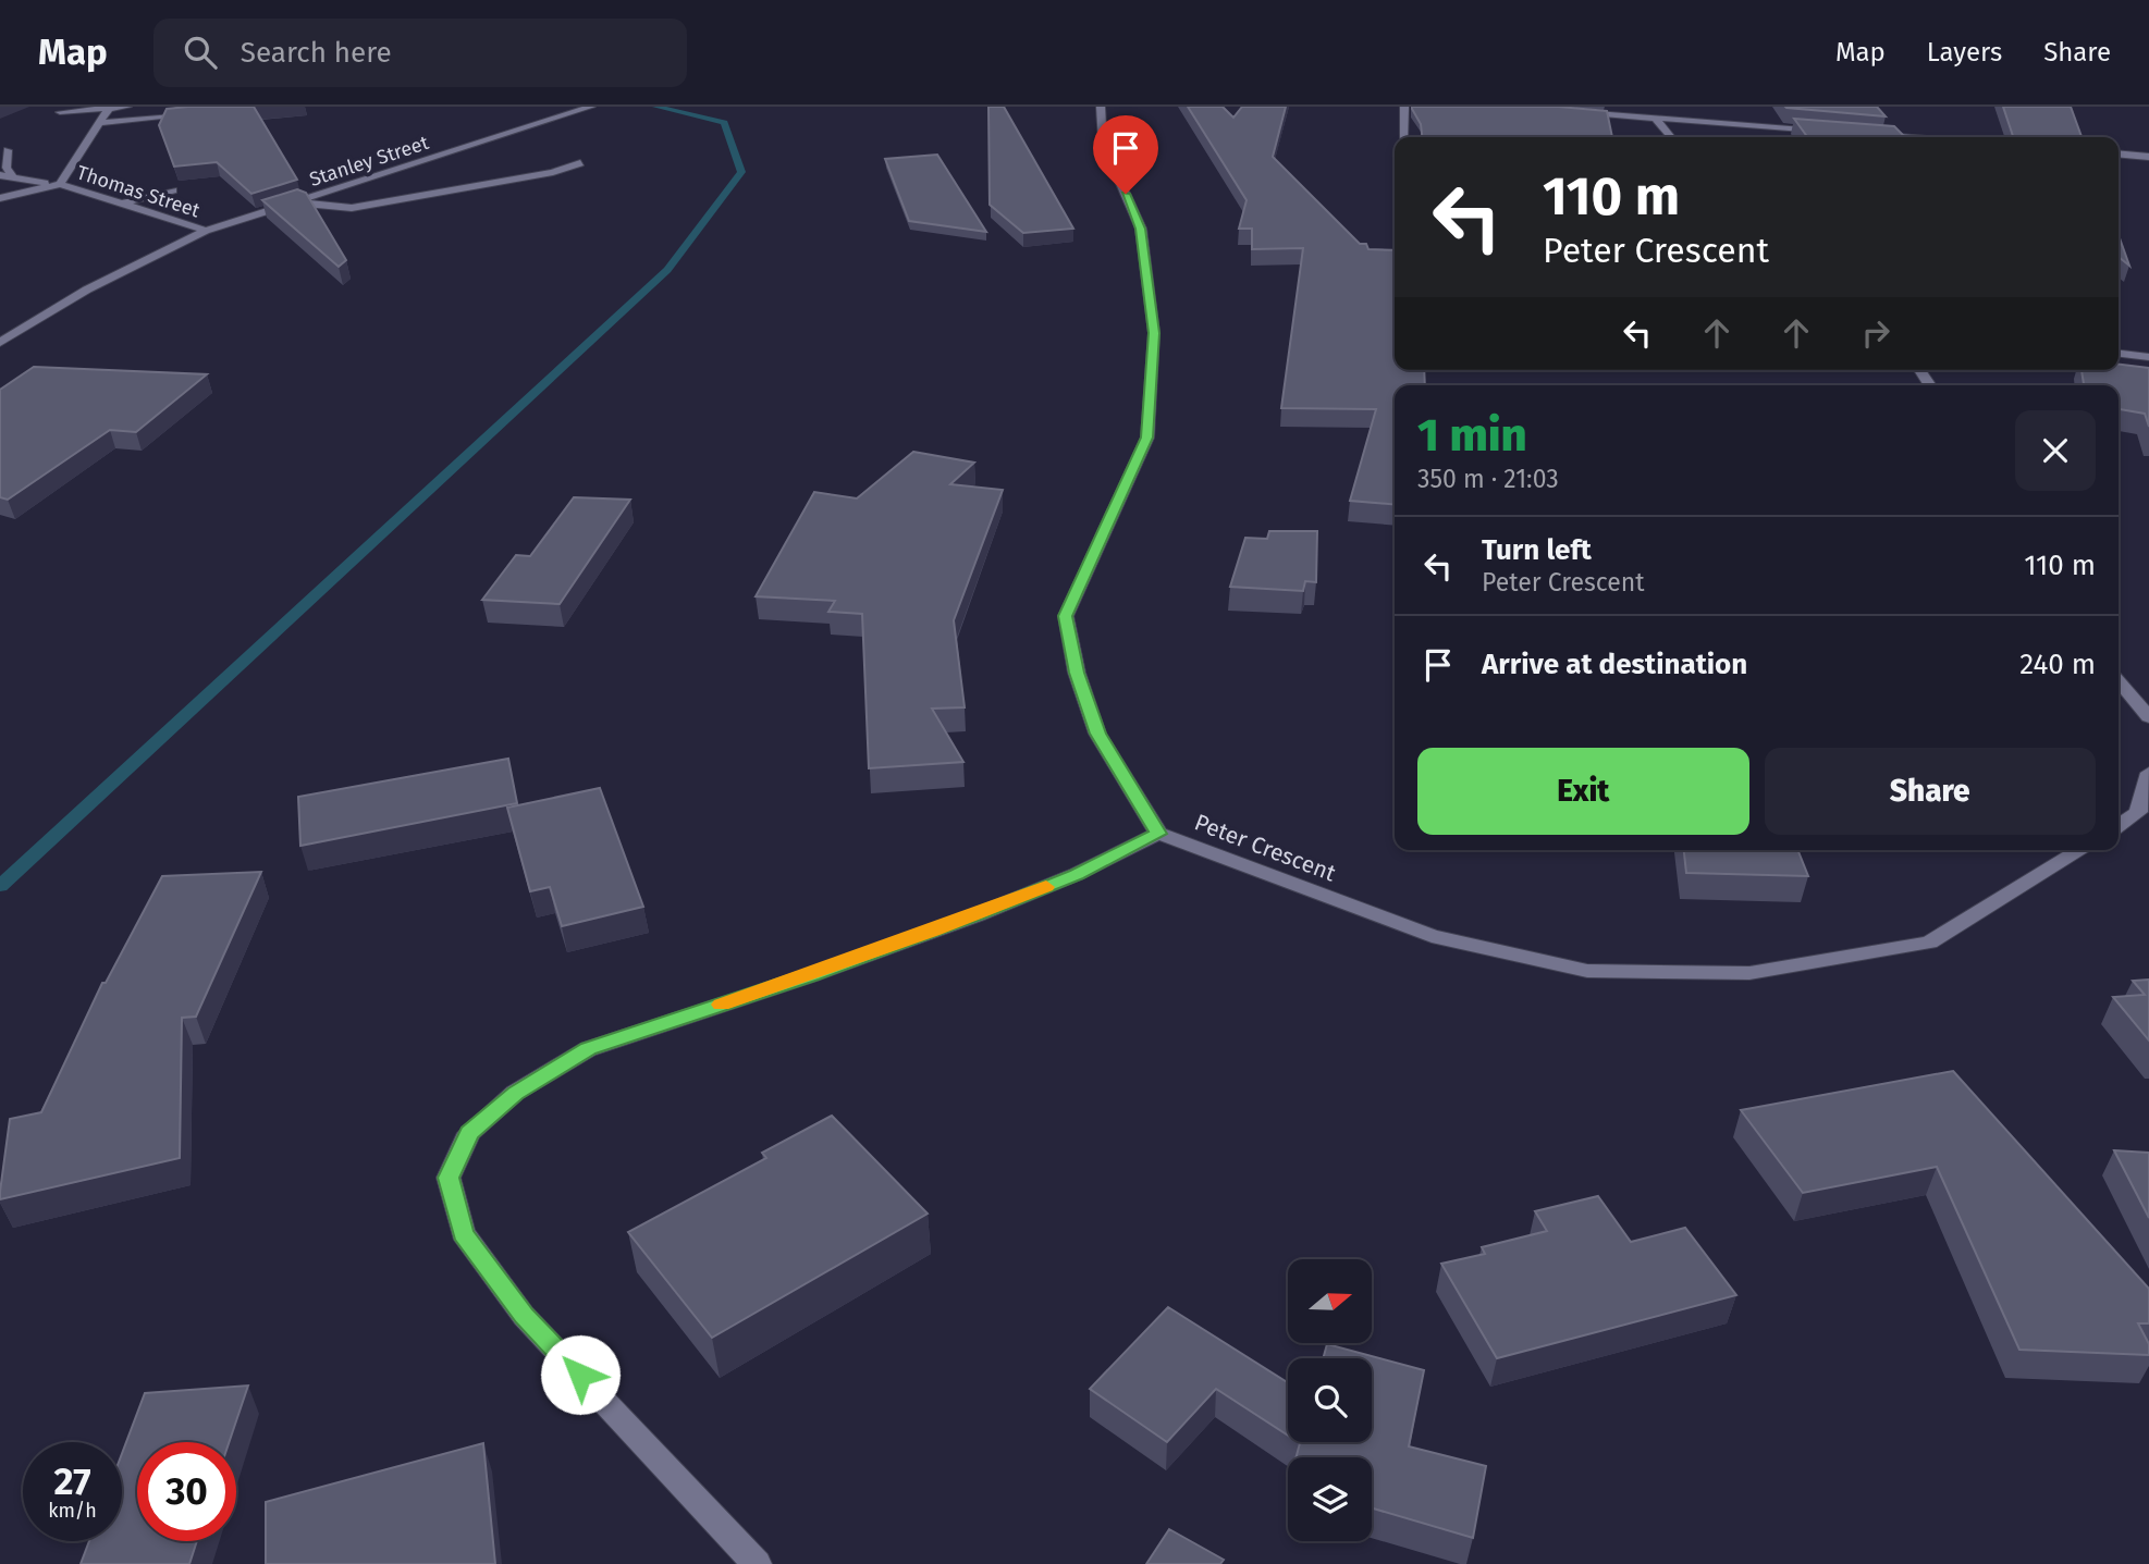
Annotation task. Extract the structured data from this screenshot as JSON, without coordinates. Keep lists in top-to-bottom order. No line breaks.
{"streets":{"street":["Stanley Street","Thomas Street","Peter Crescent"]},"crossings":[["Stanley Street","Thomas Street"]],"north":"right","page":{"header":"Map","search":"Search here","nav":["Map","Layers","Share"],"turn":["110 m","Peter Crescent"],"heading":["1 min","350 m · 21:03"],"list":[{"name":"Turn left","note":"Peter Crescent","value":"110 m"},{"name":"Arrive at destination","value":"240 m"}],"buttons":["Exit","Share"],"speed":"27 km/h","limit":"30"}}
